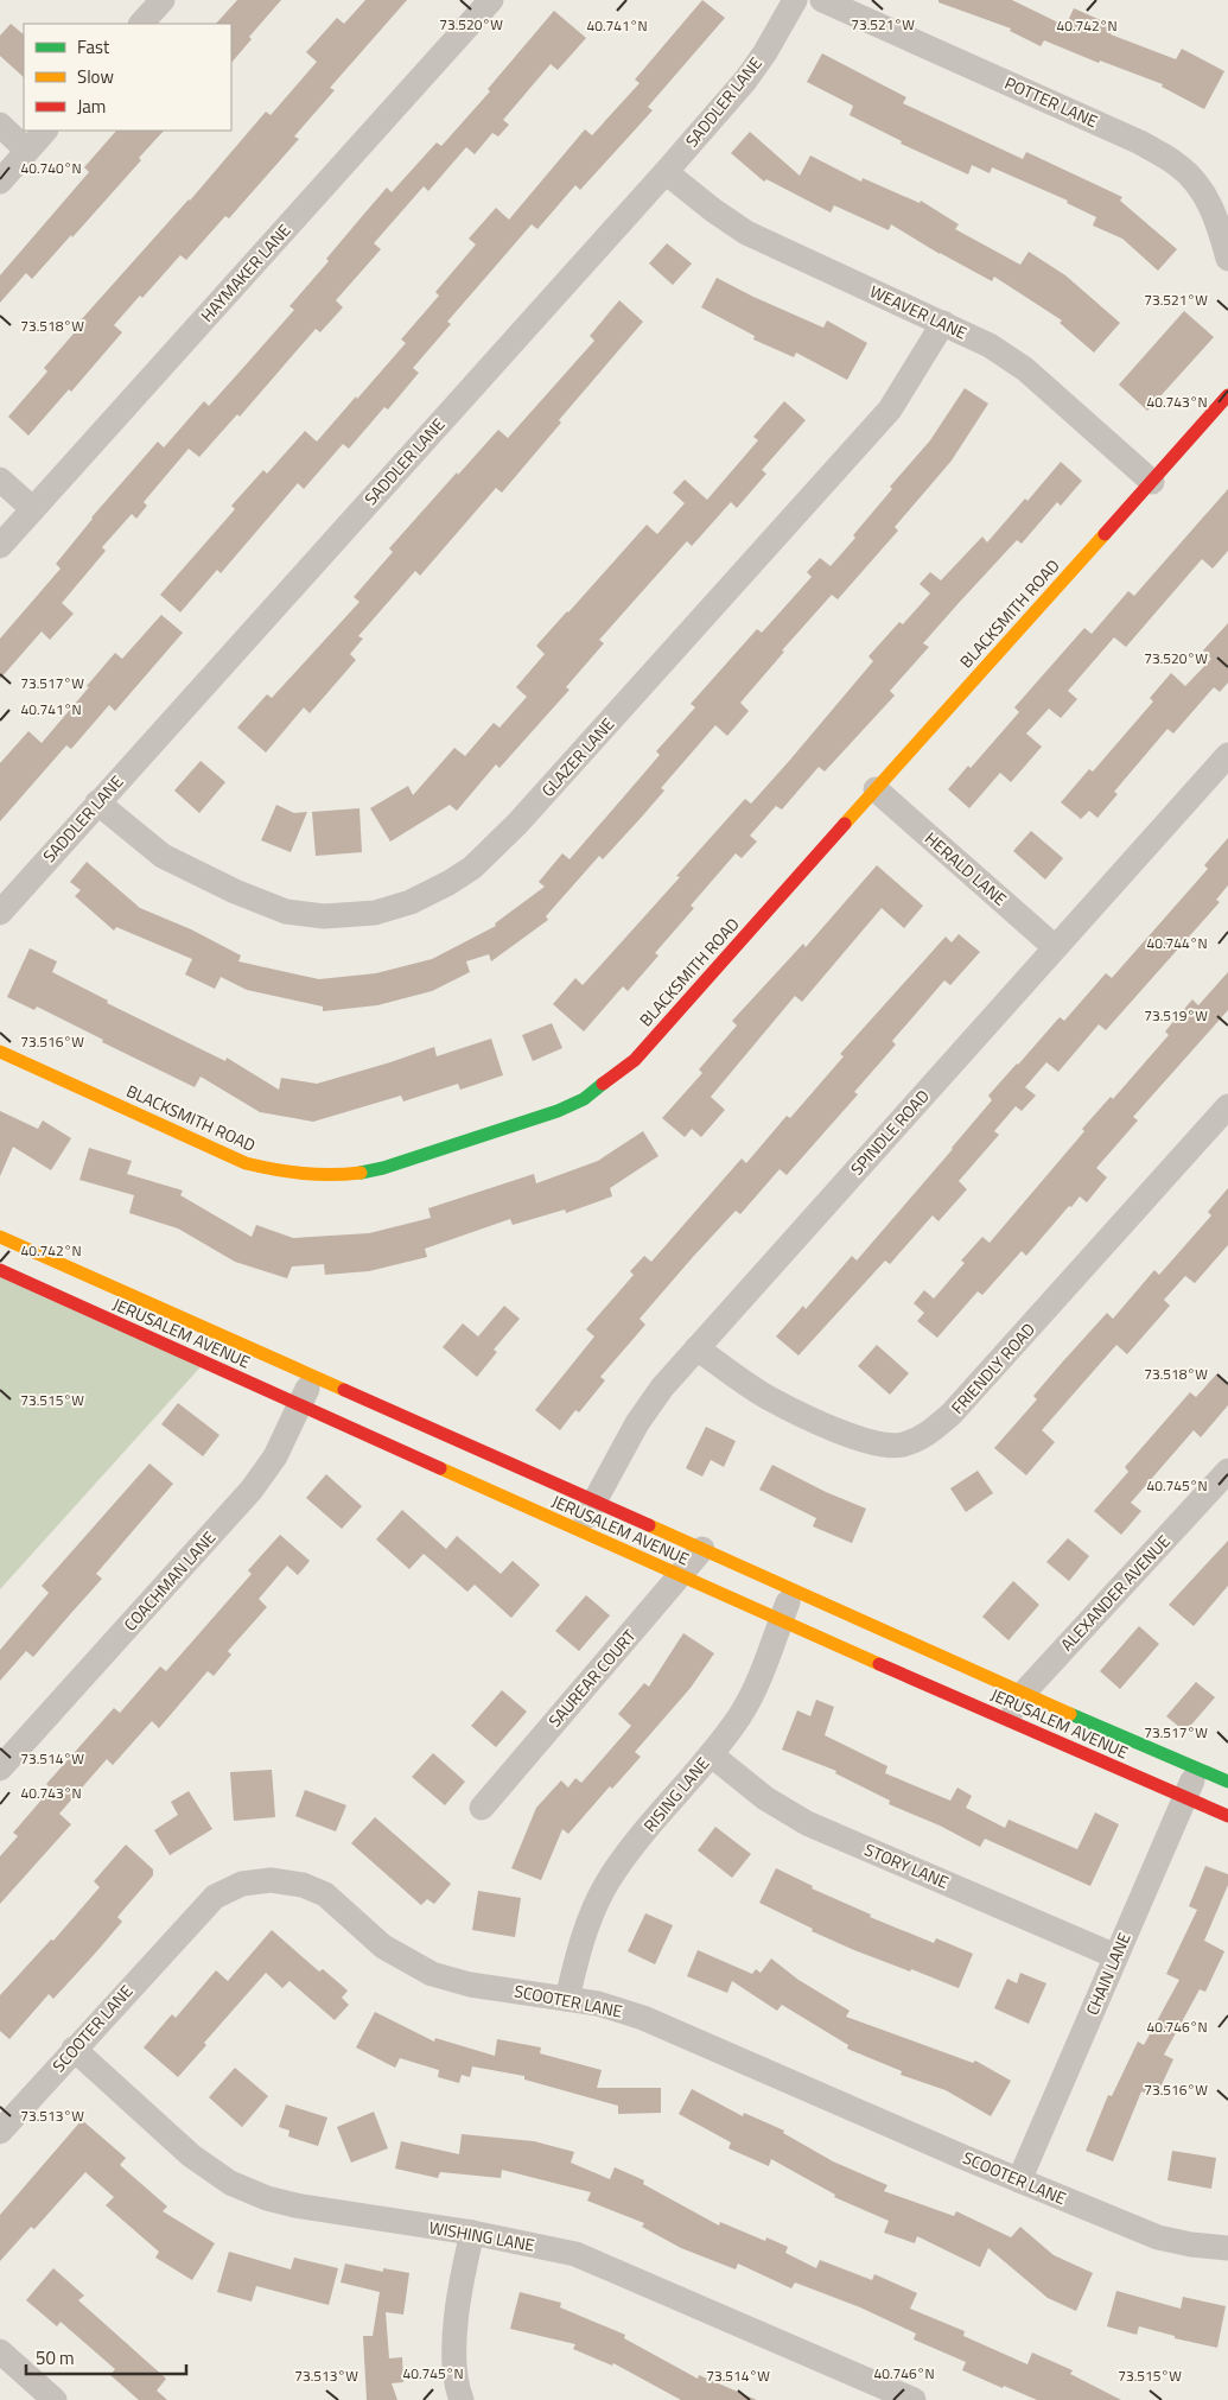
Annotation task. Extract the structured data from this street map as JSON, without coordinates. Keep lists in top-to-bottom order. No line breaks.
{"streets":{"main road":["BLACKSMITH ROAD","JERUSALEM AVENUE"],"street":["SADDLER LANE","POTTER LANE","HAYMAKER LANE","WEAVER LANE","GLAZER LANE","HERALD LANE","SPINDLE ROAD","FRIENDLY ROAD","COACHMAN LANE","ALEXANDER AVENUE","SAUREAR COURT","RISING LANE","STORY LANE","CHAIN LANE","SCOOTER LANE","WISHING LANE"]},"crossings":[["SADDLER LANE","WEAVER LANE"],["SADDLER LANE","GLAZER LANE"],["WEAVER LANE","BLACKSMITH ROAD"],["WEAVER LANE","GLAZER LANE"],["BLACKSMITH ROAD","HERALD LANE"],["HERALD LANE","SPINDLE ROAD"],["SPINDLE ROAD","JERUSALEM AVENUE"],["SPINDLE ROAD","FRIENDLY ROAD"],["JERUSALEM AVENUE","COACHMAN LANE"],["JERUSALEM AVENUE","ALEXANDER AVENUE"],["JERUSALEM AVENUE","SAUREAR COURT"],["JERUSALEM AVENUE","RISING LANE"],["JERUSALEM AVENUE","CHAIN LANE"],["RISING LANE","STORY LANE"],["RISING LANE","SCOOTER LANE"],["STORY LANE","CHAIN LANE"],["CHAIN LANE","SCOOTER LANE"],["SCOOTER LANE","WISHING LANE"]],"legend":["Fast","Slow","Jam"],"scale_bar":"50 m","coordinates":["73.520°W","73.521°W","40.741°N","40.742°N","40.740°N","73.518°W","40.743°N","73.517°W","40.744°N","73.519°W","73.516°W","73.515°W","40.745°N","73.514°W","40.746°N","73.513°W"]}
